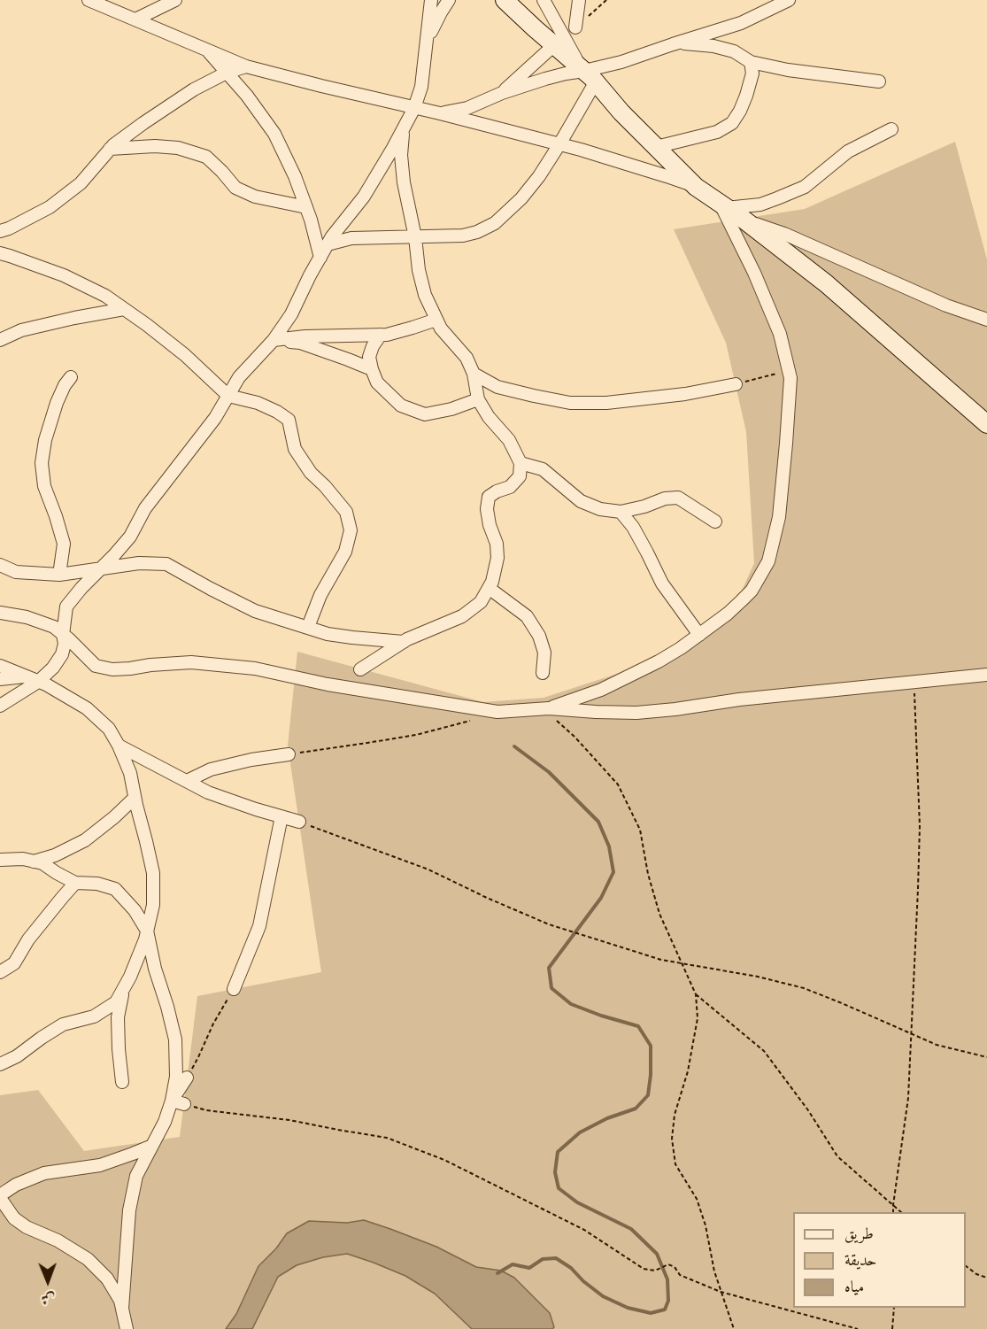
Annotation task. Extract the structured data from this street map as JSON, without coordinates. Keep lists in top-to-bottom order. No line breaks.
{"legend":["طريق","حديقة","مياه"],"north":"bottom"}
